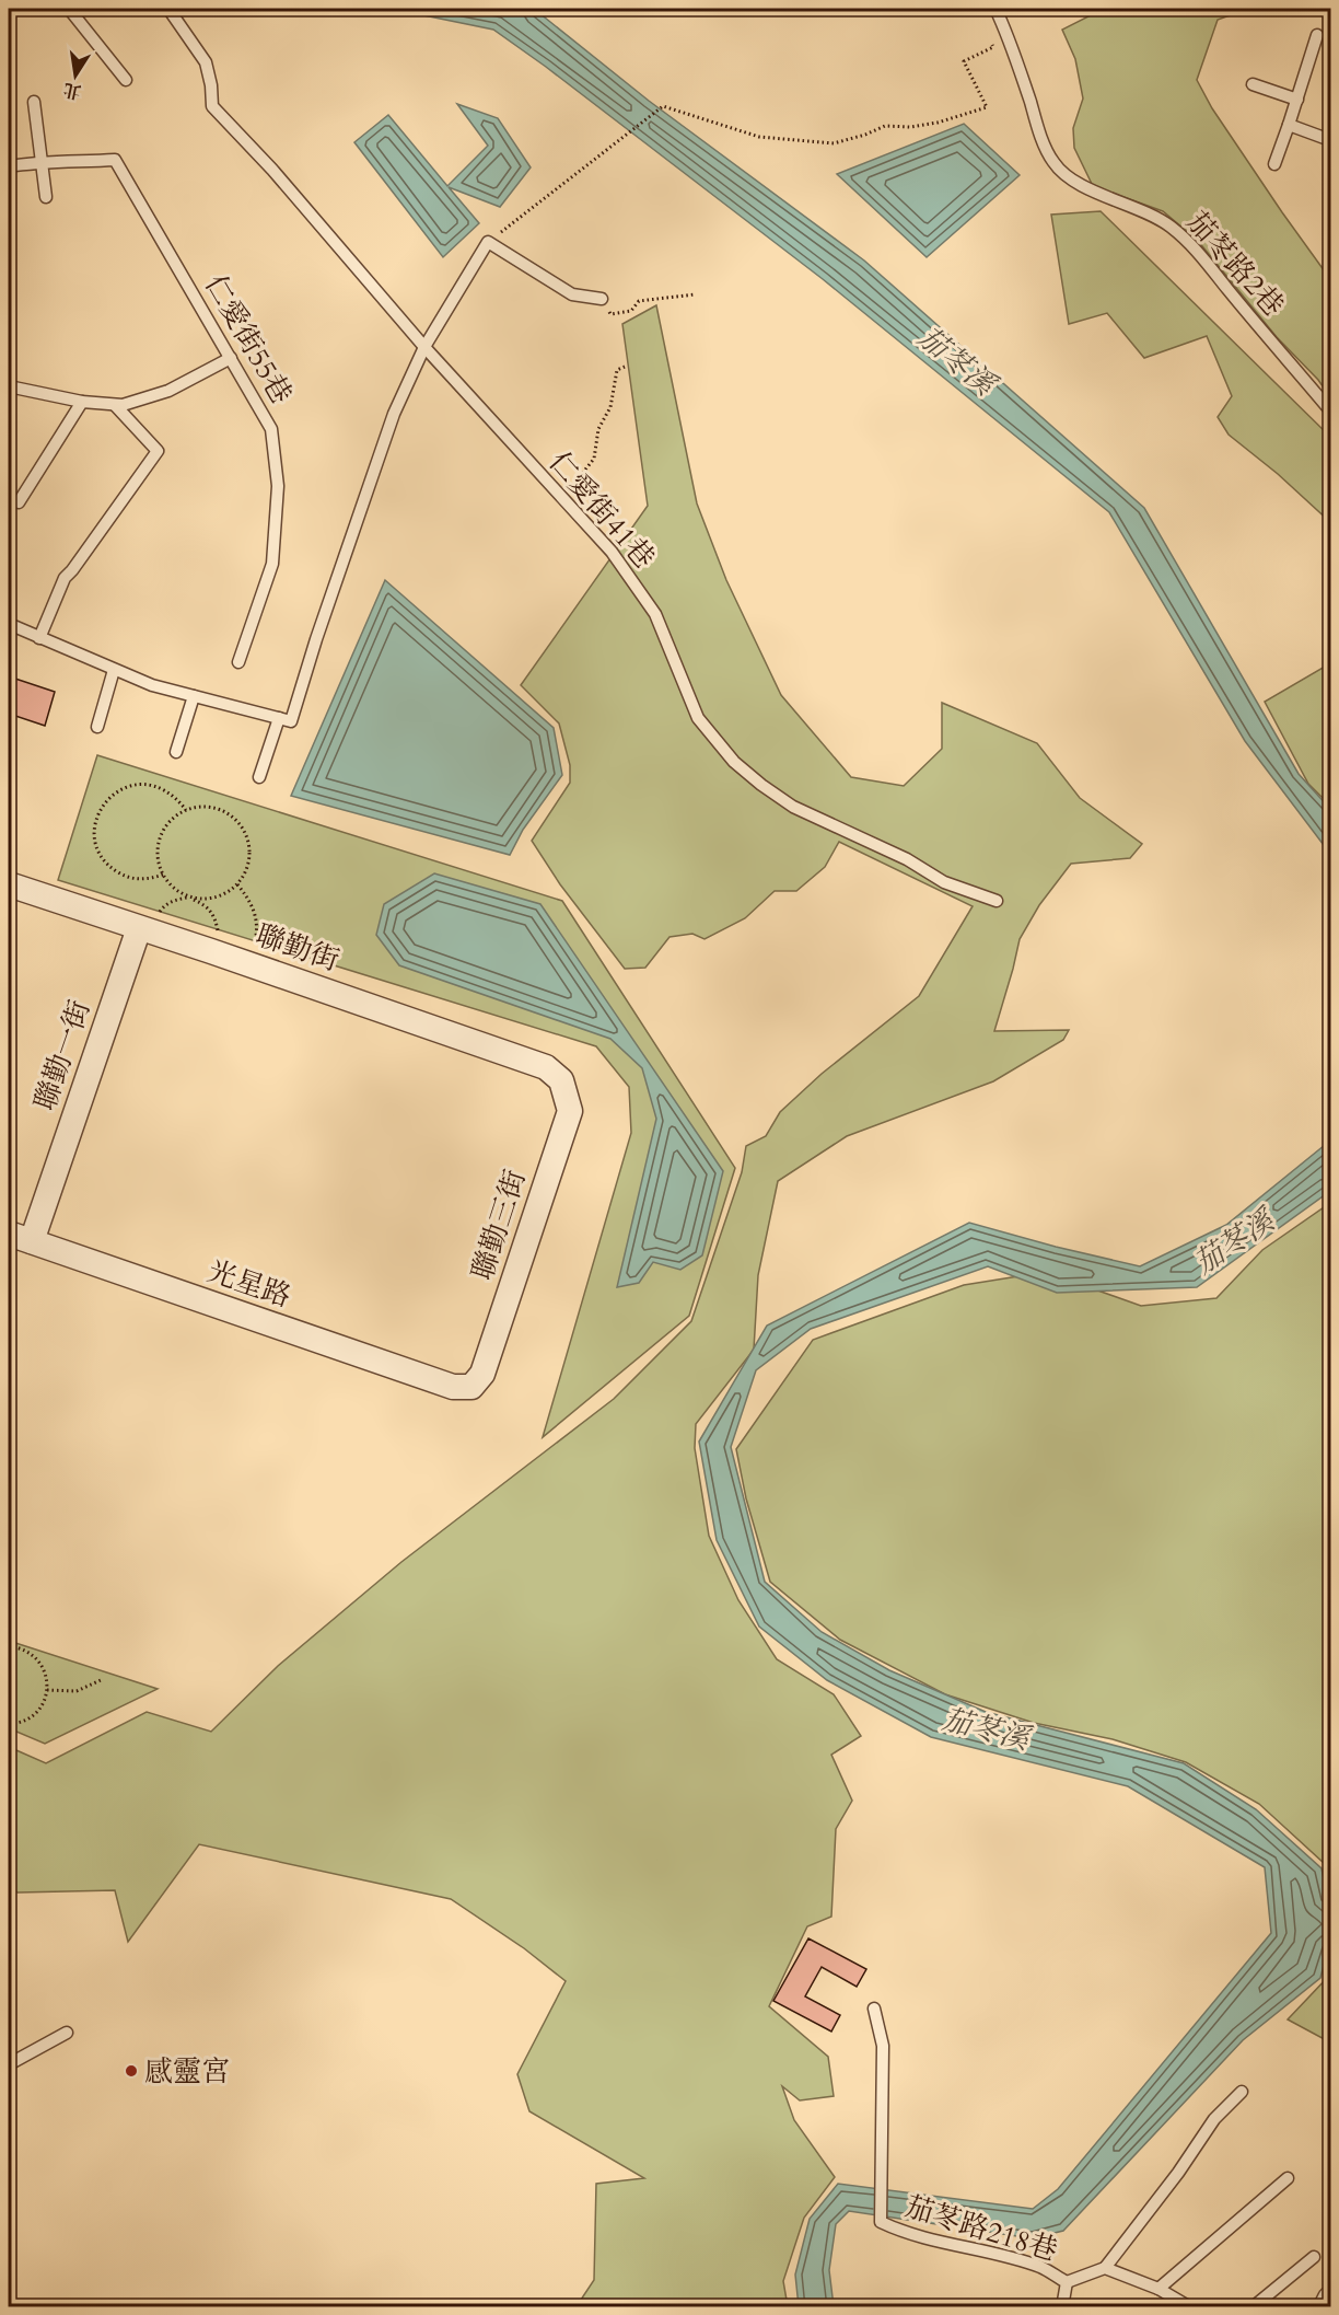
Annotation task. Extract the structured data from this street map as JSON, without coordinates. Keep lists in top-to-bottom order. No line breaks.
{"streets":{"street":["聯勤街","聯勤一街","聯勤三街","光星路"],"lane":["茄苳路2巷","仁愛街55巷","仁愛街41巷","茄苳路218巷"]},"crossings":[["聯勤街","聯勤一街"],["聯勤街","聯勤三街"],["聯勤一街","光星路"],["聯勤三街","光星路"]],"water":["茄苳溪"],"places":["感靈宮"],"north":"bottom"}
